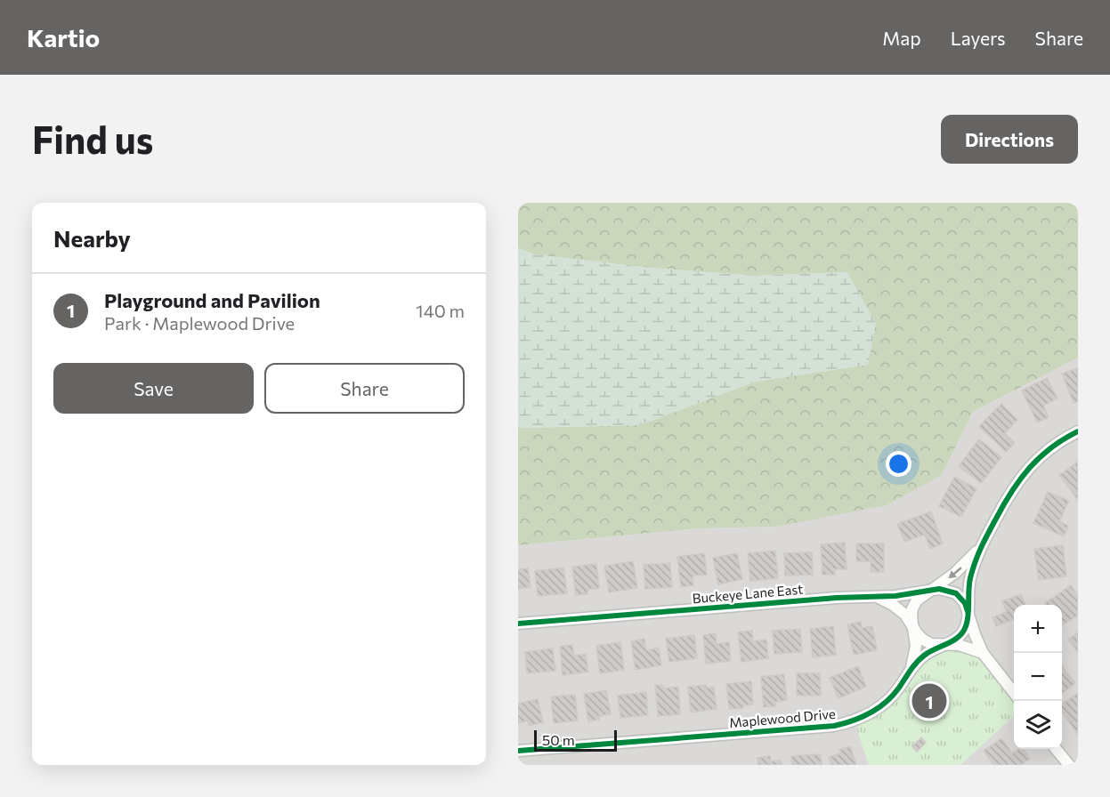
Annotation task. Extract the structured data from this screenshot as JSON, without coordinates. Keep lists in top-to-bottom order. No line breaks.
{"streets":{"street":["Buckeye Lane East","Maplewood Drive"]},"crossings":[["Buckeye Lane East","Maplewood Drive"]],"scale_bar":"50 m","page":{"header":"Kartio","nav":["Map","Layers","Share"],"buttons":["Directions",["Save","Share"]],"title":"Find us","heading":"Nearby","list":[{"mark":"1","name":"Playground and Pavilion","note":"Park · Maplewood Drive","value":"140 m"}],"map_buttons":["+","−"],"pins":"1","scale":"50 m"}}
